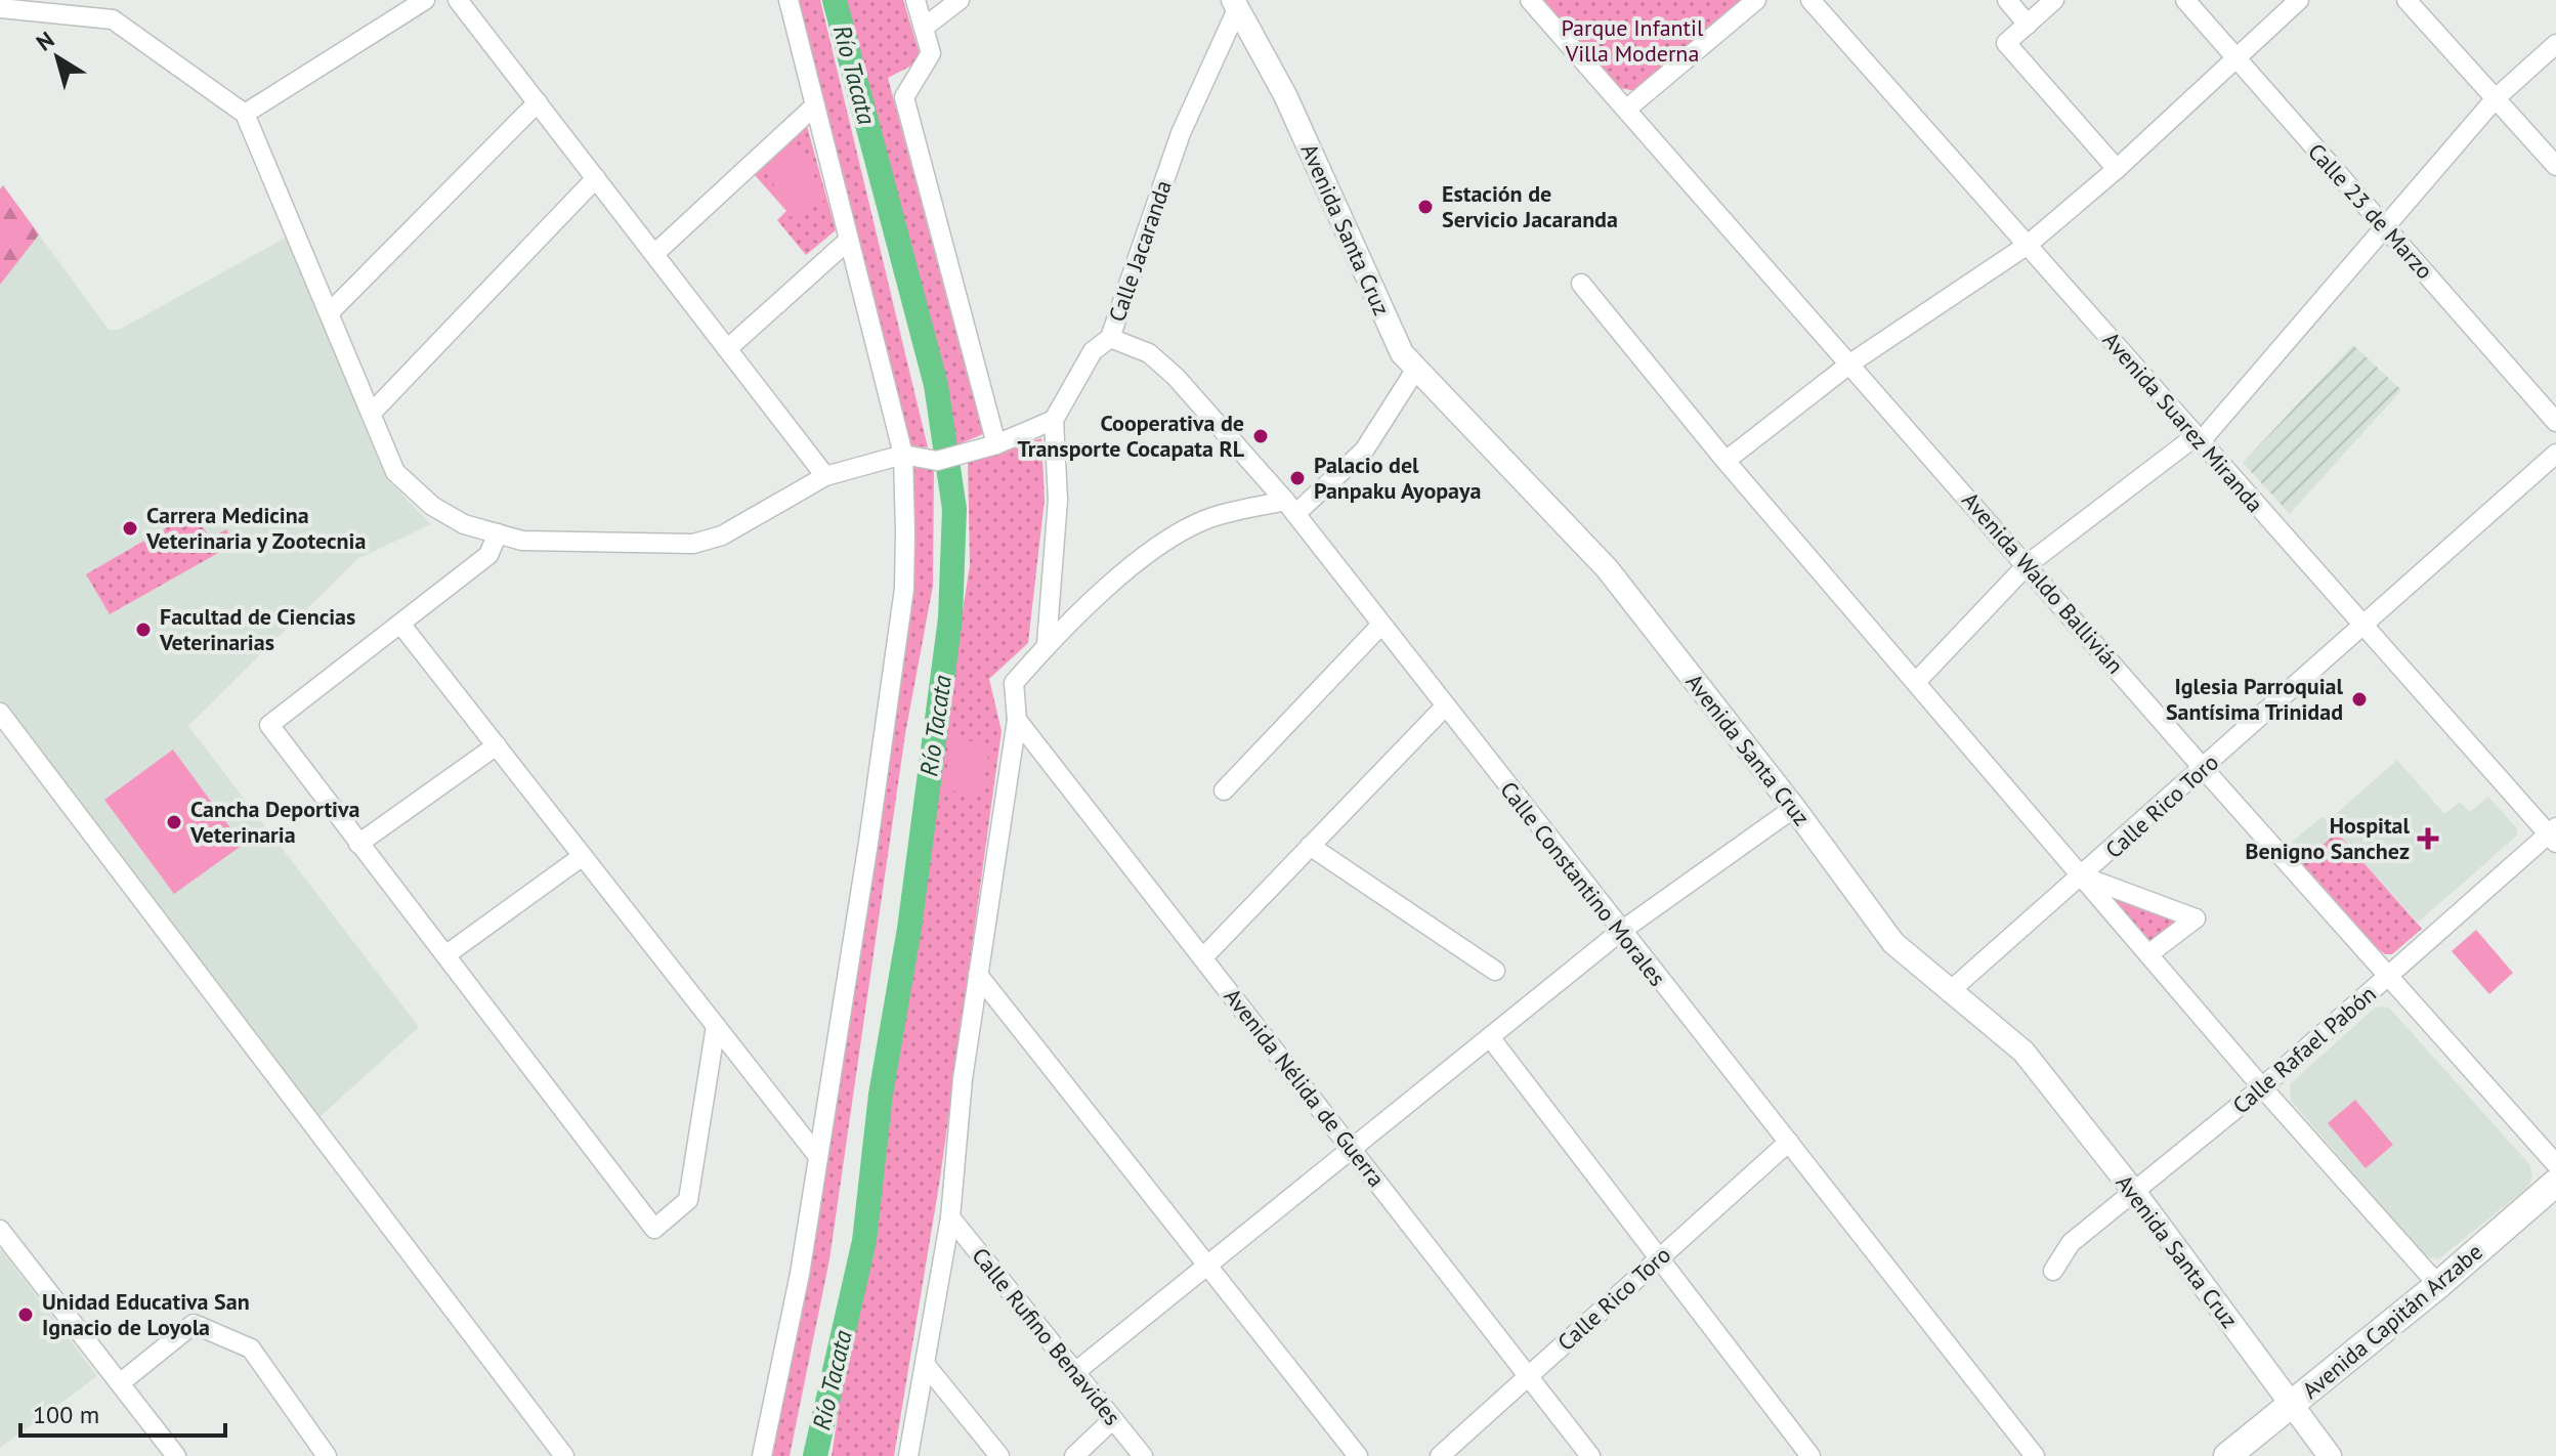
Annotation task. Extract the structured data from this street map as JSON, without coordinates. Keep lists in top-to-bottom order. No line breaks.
{"streets":{"highway":["Avenida Capitán Arzabe"],"main road":["Avenida Santa Cruz"],"street":["Calle 23 de Marzo","Calle Jacaranda","Avenida Suarez Miranda","Avenida Waldo Ballivián","Calle Rico Toro","Calle Constantino Morales","Calle Rafael Pabón","Avenida Nélida de Guerra","Calle Rufino Benavides"]},"crossings":[["Avenida Santa Cruz","Calle Jacaranda"],["Avenida Santa Cruz","Calle Rico Toro"],["Avenida Santa Cruz","Calle Rafael Pabón"],["Avenida Santa Cruz","Avenida Capitán Arzabe"],["Calle Jacaranda","Calle Constantino Morales"],["Avenida Suarez Miranda","Calle Rico Toro"],["Avenida Suarez Miranda","Calle Rafael Pabón"],["Avenida Waldo Ballivián","Calle Rico Toro"],["Avenida Waldo Ballivián","Calle Rafael Pabón"],["Calle Rico Toro","Calle Constantino Morales"],["Calle Rico Toro","Avenida Nélida de Guerra"]],"water":["Río Tacata"],"parks":["Parque Infantil Villa Moderna"],"places":{"other":["Estación de Servicio Jacaranda","Cooperativa de Transporte Cocapata RL","Palacio del Panpaku Ayopaya","Carrera Medicina Veterinaria y Zootecnia","Facultad de Ciencias Veterinarias","Iglesia Parroquial Santísima Trinidad","Cancha Deportiva Veterinaria","Unidad Educativa San Ignacio de Loyola"],"health":["Hospital Benigno Sanchez"]},"scale_bar":"100 m","north":"top left"}
